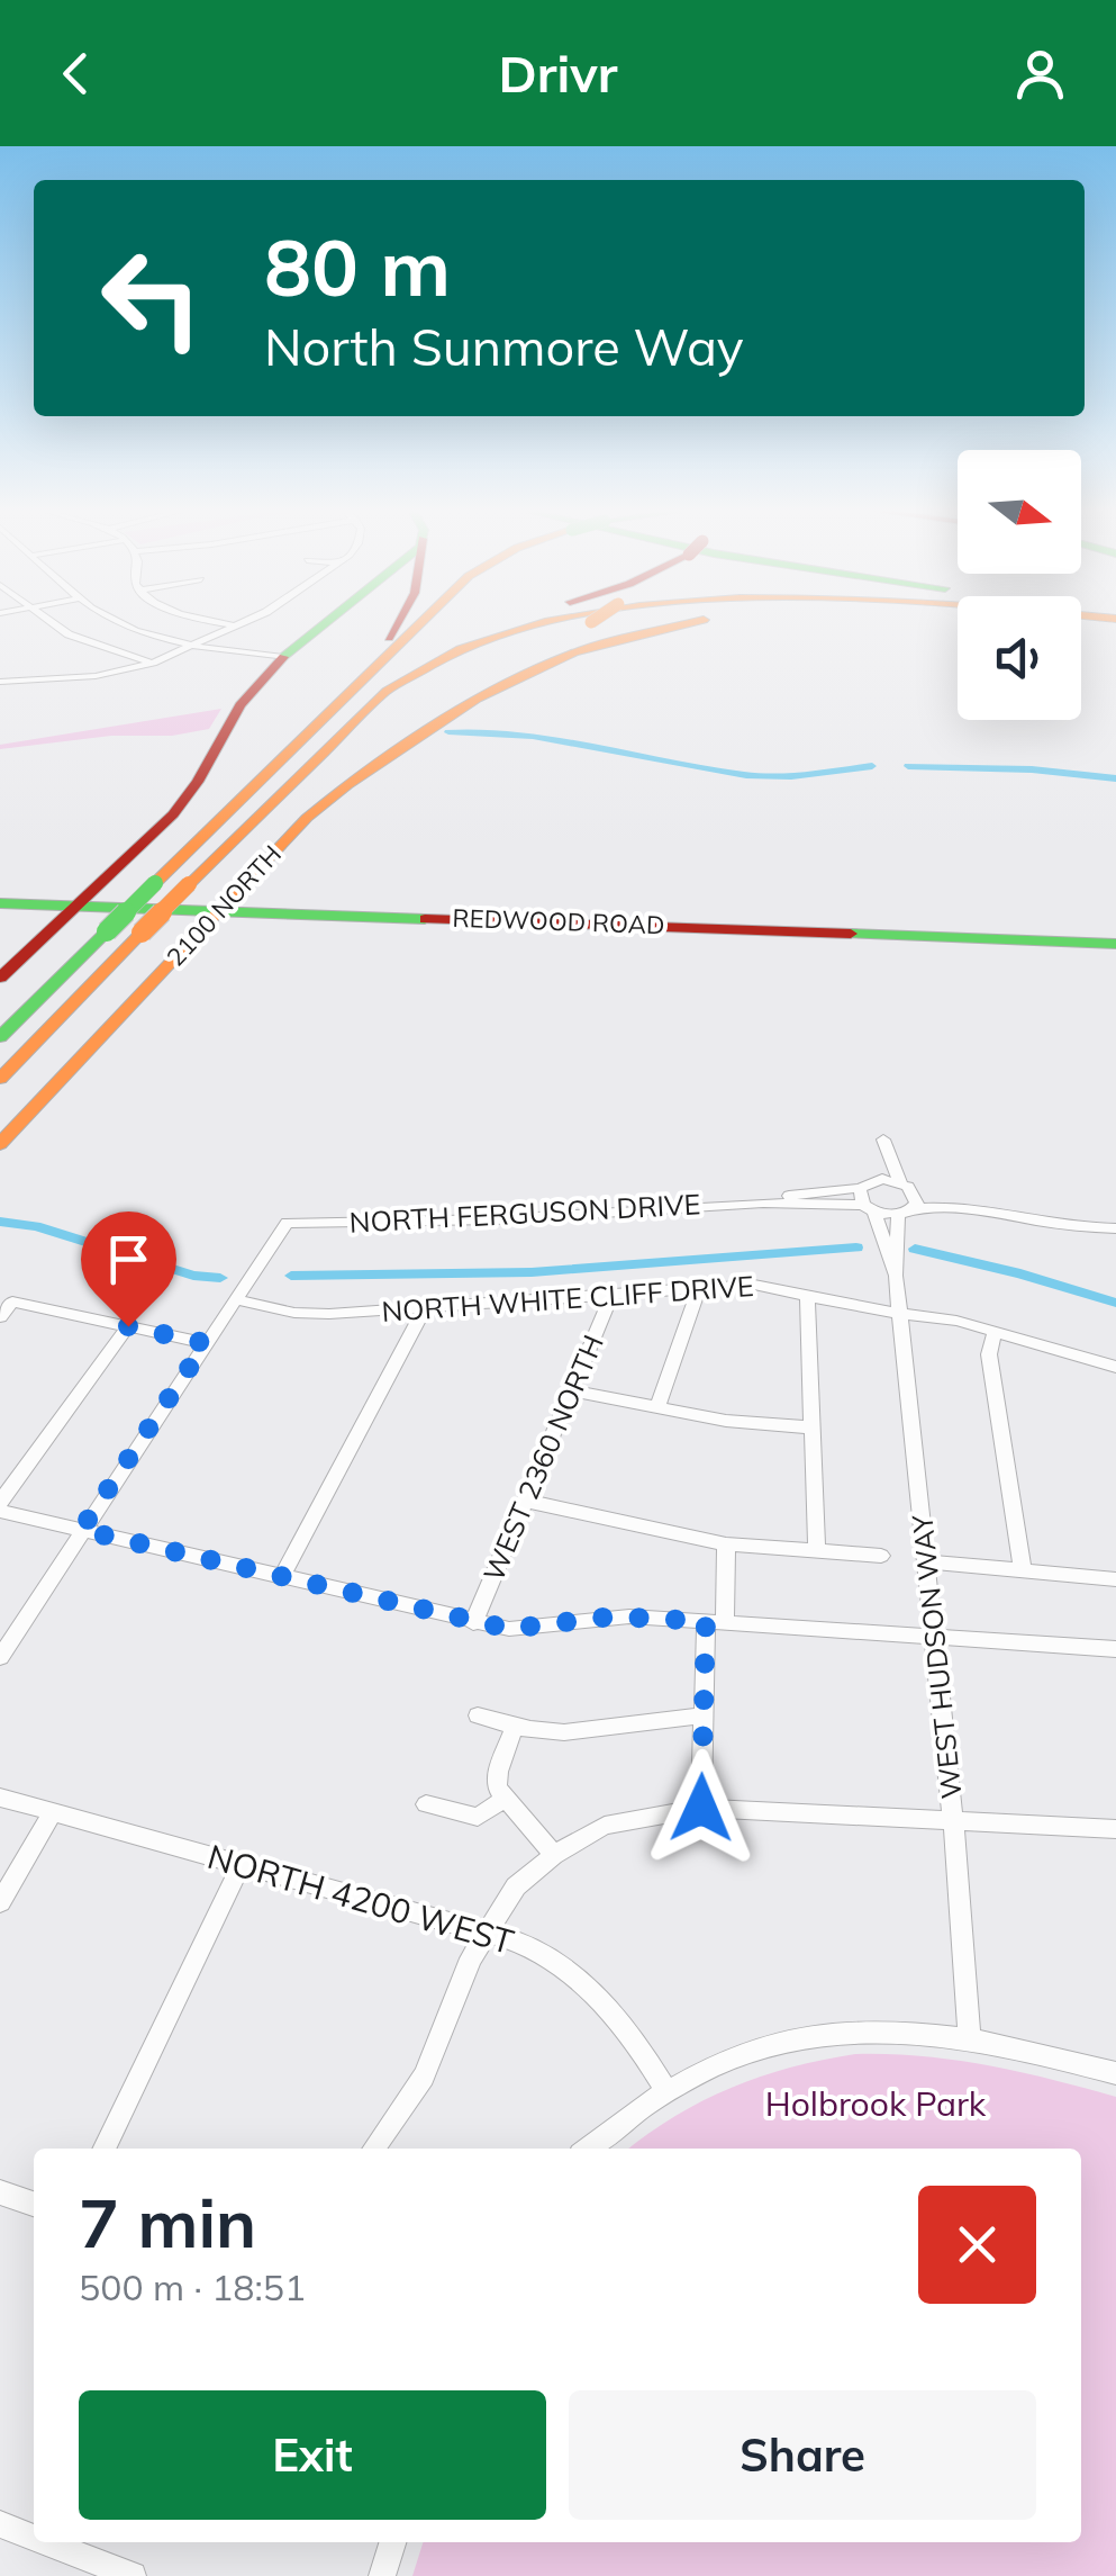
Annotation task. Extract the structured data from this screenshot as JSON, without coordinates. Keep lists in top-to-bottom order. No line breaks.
{"streets":{"main road":["2100 NORTH","REDWOOD ROAD"],"street":["NORTH FERGUSON DRIVE","NORTH WHITE CLIFF DRIVE","WEST 2360 NORTH","WEST HUDSON WAY","NORTH 4200 WEST"]},"crossings":[["2100 NORTH","REDWOOD ROAD"],["NORTH FERGUSON DRIVE","NORTH WHITE CLIFF DRIVE"],["NORTH FERGUSON DRIVE","WEST HUDSON WAY"],["NORTH WHITE CLIFF DRIVE","WEST 2360 NORTH"],["NORTH WHITE CLIFF DRIVE","WEST HUDSON WAY"]],"parks":["Holbrook Park"],"north":"right","page":{"header":"Drivr","turn":["80 m","North Sunmore Way"],"heading":["7 min","500 m · 18:51"],"buttons":["Exit","Share"]}}
